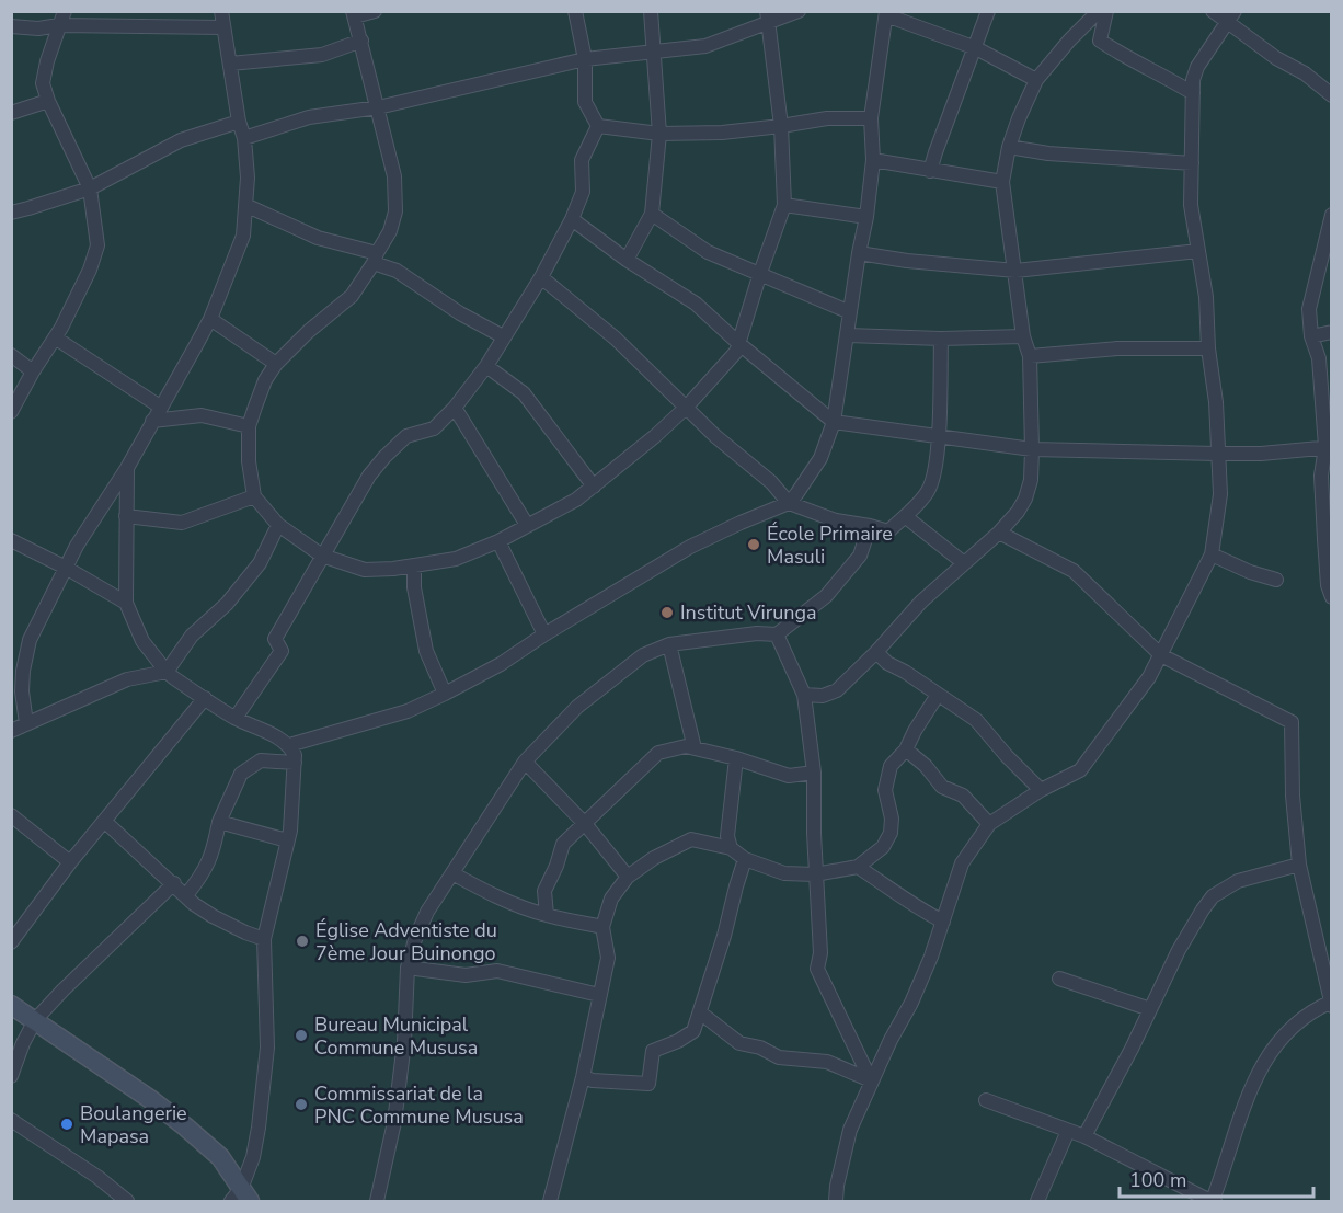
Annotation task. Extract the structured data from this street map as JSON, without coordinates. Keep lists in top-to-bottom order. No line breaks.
{"places":["École Primaire Masuli","Institut Virunga","Église Adventiste du 7ème Jour Buinongo","Bureau Municipal Commune Mususa","Commissariat de la PNC Commune Mususa","Boulangerie Mapasa"],"scale_bar":"100 m"}
